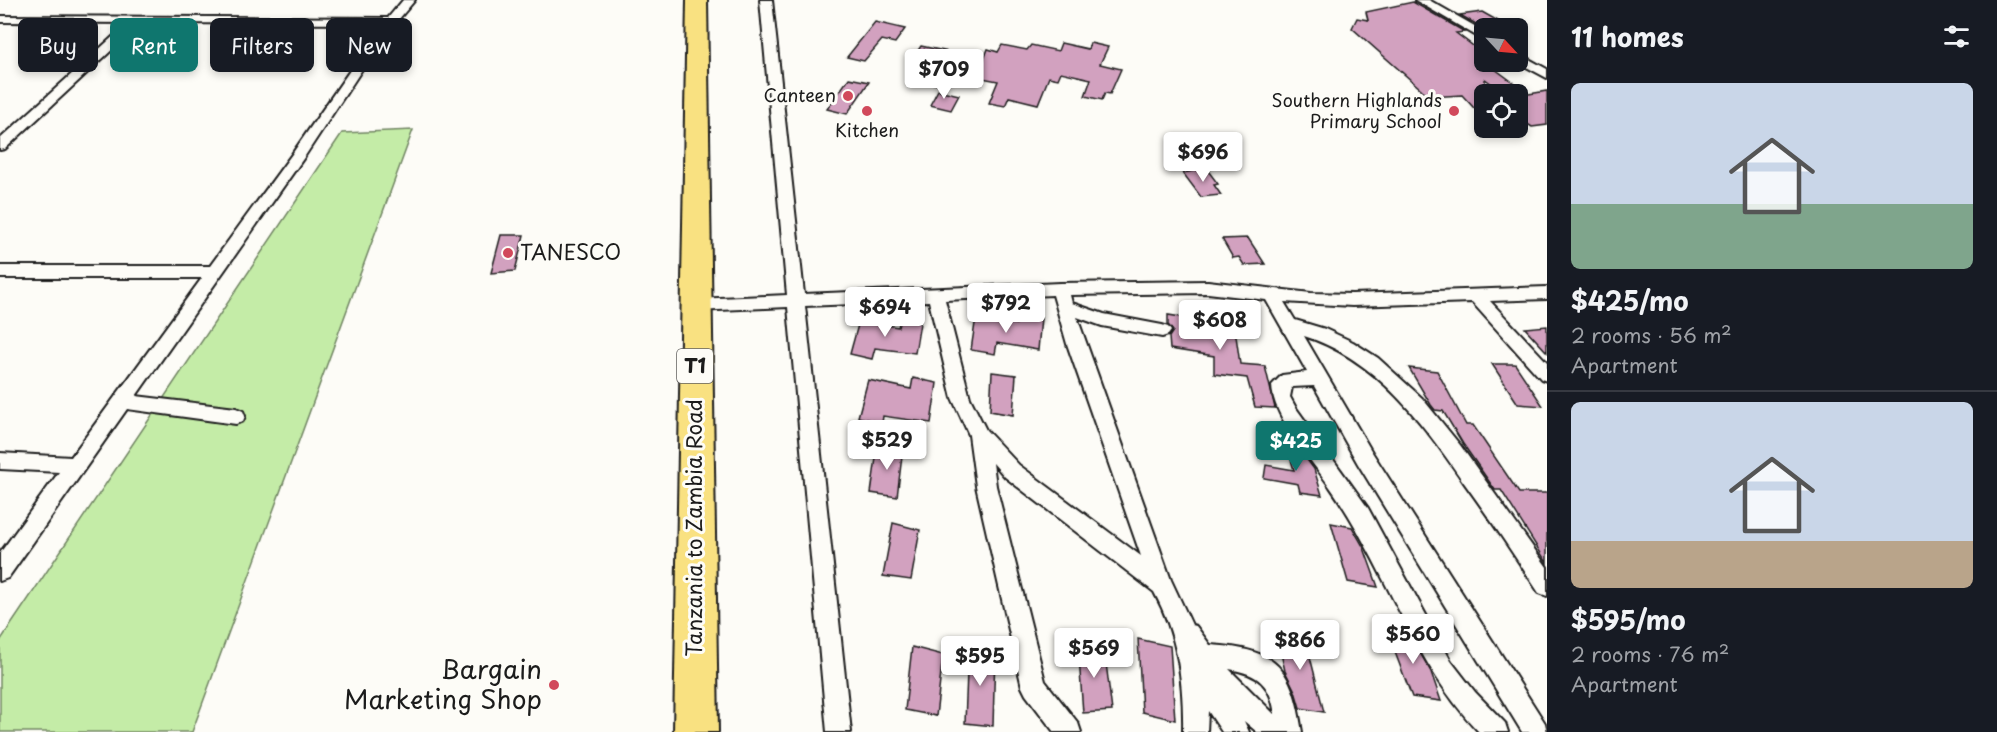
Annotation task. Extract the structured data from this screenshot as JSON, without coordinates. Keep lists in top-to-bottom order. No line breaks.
{"streets":{"highway":["T1","Tanzania to Zambia Road"]},"places":["Canteen","Kitchen","Southern Highlands Primary School","TANESCO","Bargain Marketing Shop"],"north":"bottom right","page":{"heading":"11 homes","chip":["Buy","Rent","Filters","New"],"price":["$709","$696","$792","$694","$608","$529","$425","$560","$866","$569","$595"],"list":[{"name":"$425/mo","note":"2 rooms · 56 m² · Apartment"},{"name":"$595/mo","note":"2 rooms · 76 m² · Apartment"}]}}
